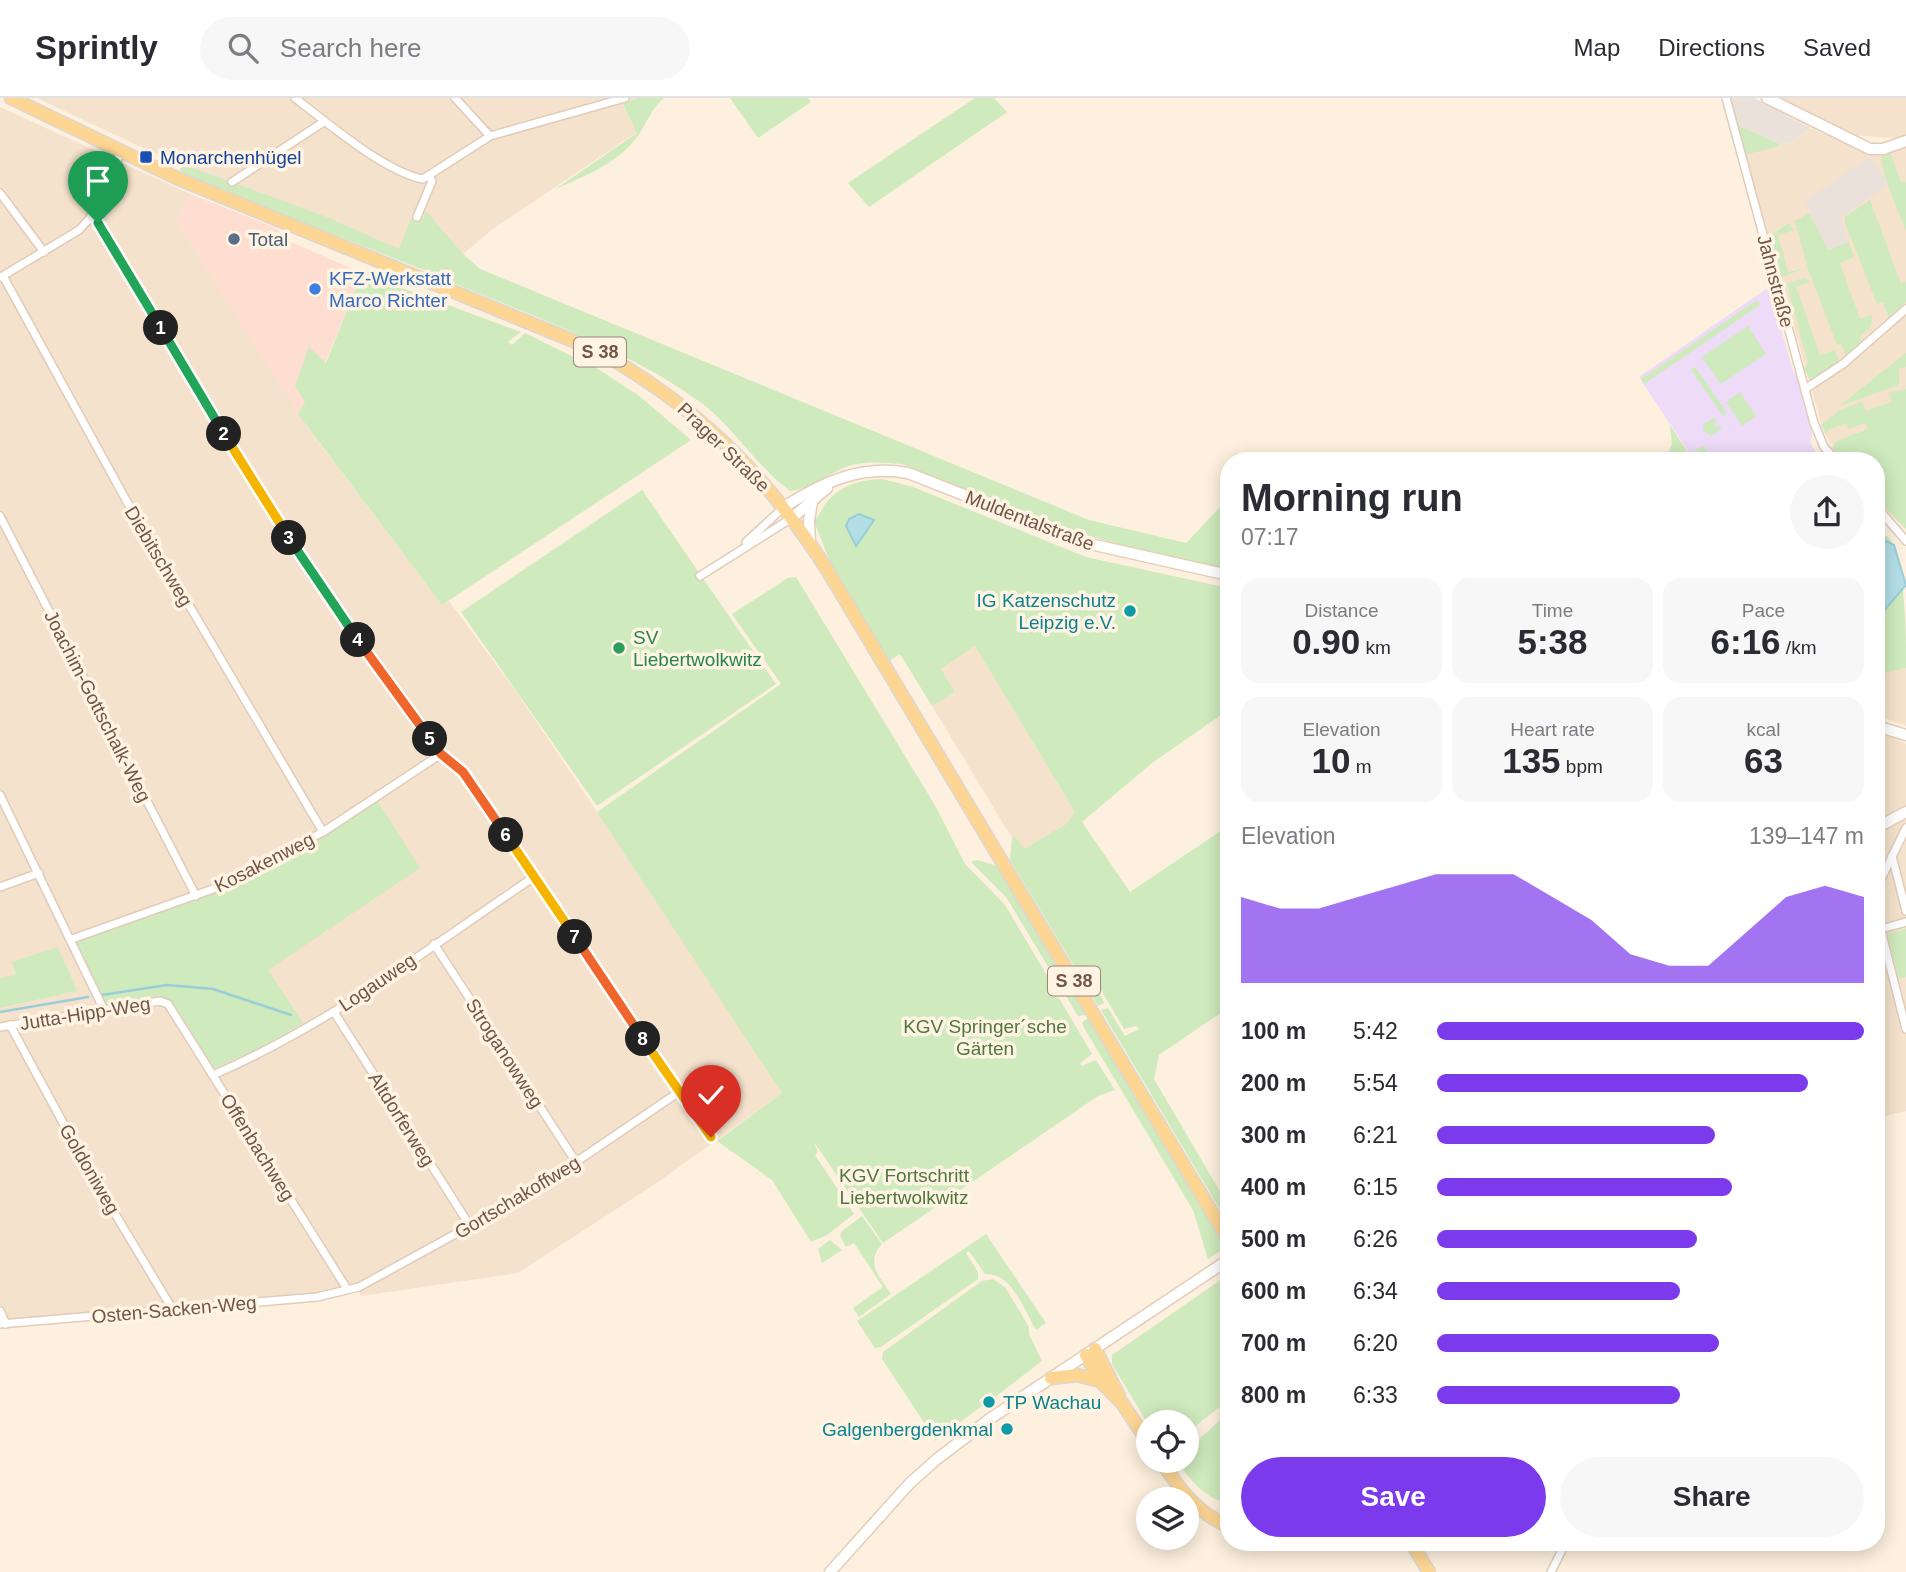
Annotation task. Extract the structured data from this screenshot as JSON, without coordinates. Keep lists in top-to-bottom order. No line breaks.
{"streets":{"main road":["S 38","Prager Straße","Muldentalstraße"],"street":["Jahnstraße","Diebitschweg","Joachim-Gottschalk-Weg","Kosakenweg","Logauweg","Jutta-Hipp-Weg","Stroganowweg","Altdorferweg","Offenbachweg","Goldoniweg","Gortschakoffweg","Osten-Sacken-Weg"]},"crossings":[["S 38","Prager Straße"],["S 38","Muldentalstraße"],["Prager Straße","Muldentalstraße"],["Diebitschweg","Kosakenweg"],["Joachim-Gottschalk-Weg","Kosakenweg"],["Logauweg","Stroganowweg"],["Logauweg","Altdorferweg"],["Logauweg","Offenbachweg"],["Jutta-Hipp-Weg","Offenbachweg"],["Jutta-Hipp-Weg","Goldoniweg"],["Stroganowweg","Gortschakoffweg"],["Altdorferweg","Gortschakoffweg"],["Offenbachweg","Gortschakoffweg"],["Offenbachweg","Osten-Sacken-Weg"],["Goldoniweg","Osten-Sacken-Weg"],["Gortschakoffweg","Osten-Sacken-Weg"]],"parks":["KGV Springer´sche Gärten","KGV Fortschritt Liebertwolkwitz"],"places":{"transit":["Monarchenhügel"],"other":["Total","KFZ-Werkstatt Marco Richter","IG Katzenschutz Leipzig e.V.","SV Liebertwolkwitz","TP Wachau","Galgenbergdenkmal"]},"page":{"header":"Sprintly","search":"Search here","nav":["Map","Directions","Saved"],"pins":["1","2","3","4","5","6","7","8"],"heading":["Morning run","07:17"],"stats":[["Distance","0.90 km"],["Time","5:38"],["Pace","6:16 /km"],["Elevation","10 m"],["Heart rate","135 bpm"],["kcal","63"]],"chart":["Elevation","139–147 m"],"list":[{"name":"100 m","note":"5:42"},{"name":"200 m","note":"5:54"},{"name":"300 m","note":"6:21"},{"name":"400 m","note":"6:15"},{"name":"500 m","note":"6:26"},{"name":"600 m","note":"6:34"},{"name":"700 m","note":"6:20"},{"name":"800 m","note":"6:33"}],"buttons":["Save","Share"]}}
